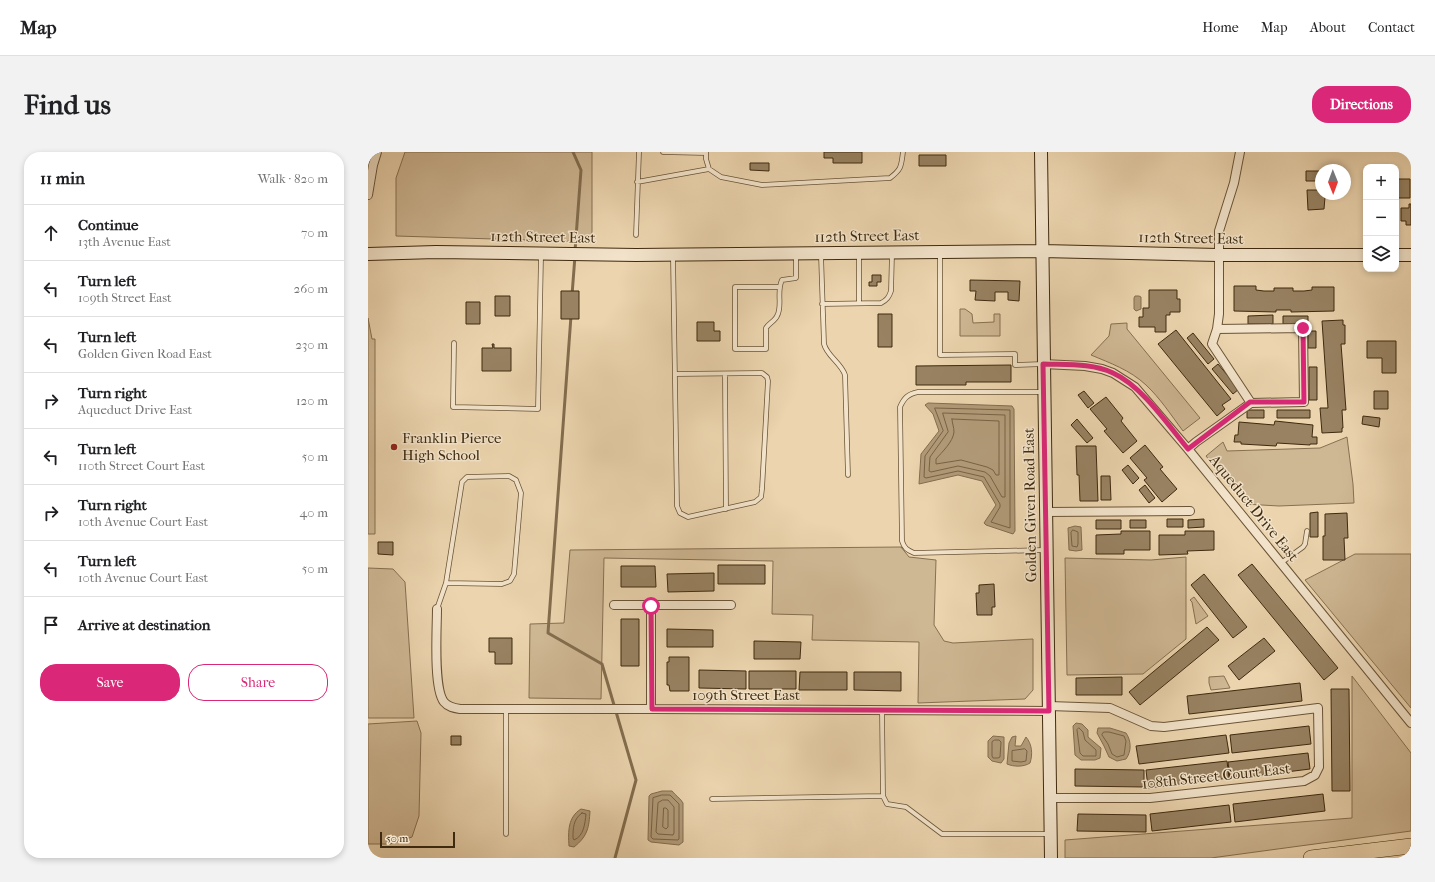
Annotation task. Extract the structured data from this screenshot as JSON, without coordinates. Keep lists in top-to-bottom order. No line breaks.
{"streets":{"main road":["112th Street East","Golden Given Road East"],"street":["Aqueduct Drive East","109th Street East","108th Street Court East"]},"crossings":[["112th Street East","Golden Given Road East"],["Golden Given Road East","Aqueduct Drive East"],["Golden Given Road East","109th Street East"],["Golden Given Road East","108th Street Court East"],["109th Street East","108th Street Court East"]],"places":["Franklin Pierce High School"],"scale_bar":"50 m","north":"bottom","page":{"header":"Map","nav":["Home","Map","About","Contact"],"buttons":["Directions",["Save","Share"]],"title":"Find us","heading":["11 min","Walk · 820 m"],"map_buttons":["+","−"],"list":[["Continue","13th Avenue East","70 m"],["Turn left","109th Street East","260 m"],["Turn left","Golden Given Road East","230 m"],["Turn right","Aqueduct Drive East","120 m"],["Turn left","110th Street Court East","50 m"],["Turn right","10th Avenue Court East","40 m"],["Turn left","10th Avenue Court East","50 m"],"Arrive at destination"],"scale":"50 m"}}
